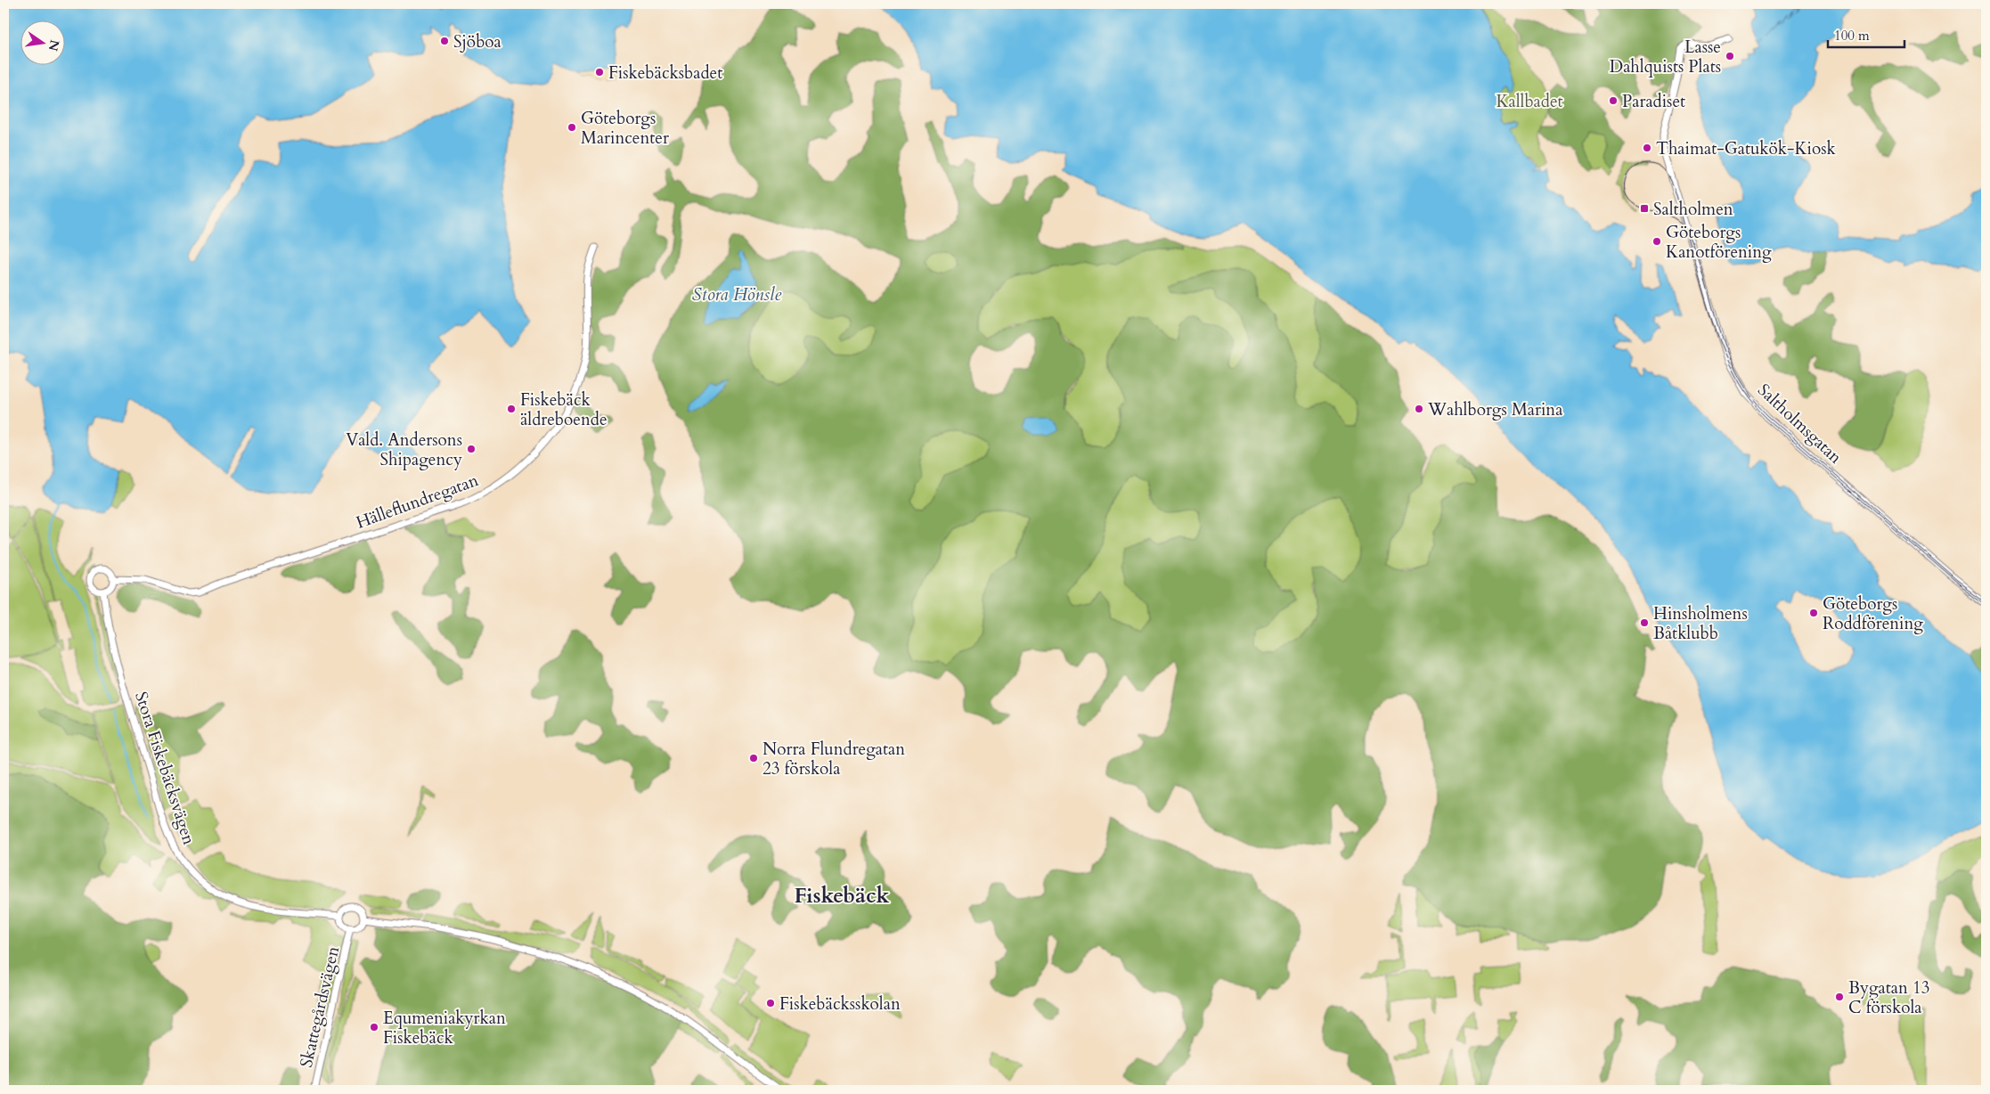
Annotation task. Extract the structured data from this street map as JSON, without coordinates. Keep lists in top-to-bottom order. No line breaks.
{"streets":{"street":["Saltholmsgatan","Hälleflundregatan","Stora Fiskebäcksvägen","Skattegårdsvägen"]},"crossings":[["Hälleflundregatan","Stora Fiskebäcksvägen"],["Stora Fiskebäcksvägen","Skattegårdsvägen"]],"districts":["Fiskebäck"],"water":["Stora Hönsle"],"parks":["Kallbadet"],"places":{"other":["Sjöboa","Lasse Dahlquists Plats","Fiskebäcksbadet","Paradiset","Göteborgs Marincenter","Thaimat-Gatukök-Kiosk","Göteborgs Kanotförening","Fiskebäck äldreboende","Wahlborgs Marina","Vald. Andersons Shipagency","Göteborgs Roddförening","Hinsholmens Båtklubb","Norra Flundregatan 23 förskola","Bygatan 13 C förskola","Fiskebäcksskolan","Equmeniakyrkan Fiskebäck"],"transit":["Saltholmen"]},"scale_bar":"100 m","north":"right"}
